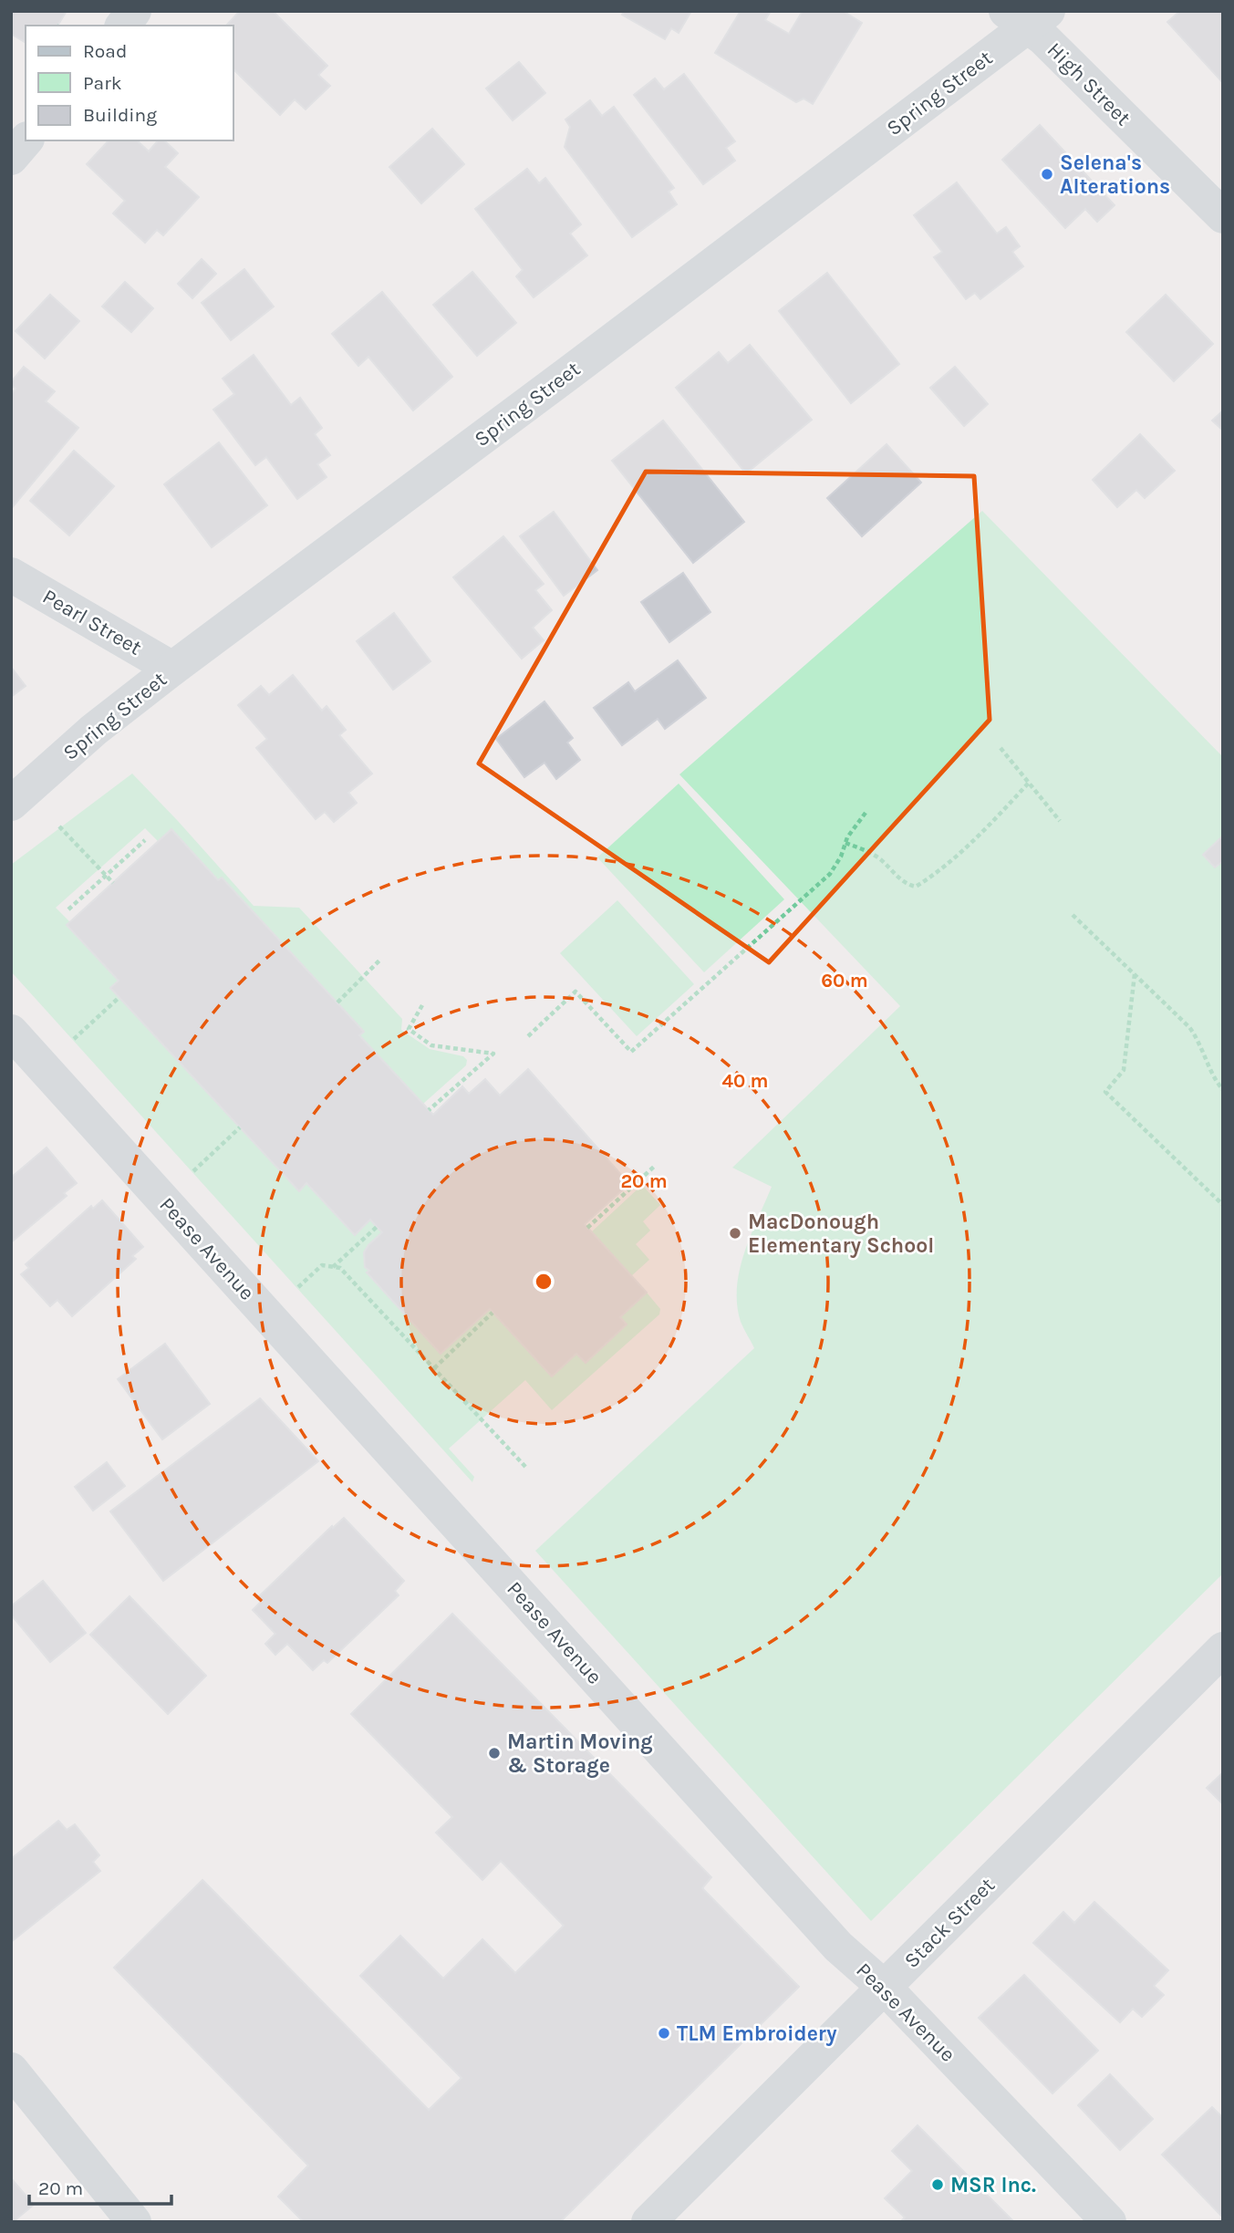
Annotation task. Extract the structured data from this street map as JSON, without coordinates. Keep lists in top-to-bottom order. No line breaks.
{"streets":{"street":["High Street","Spring Street","Pearl Street","Pease Avenue","Stack Street"]},"crossings":[["High Street","Spring Street"],["Spring Street","Pearl Street"],["Pease Avenue","Stack Street"]],"places":["Selena's Alterations","MacDonough Elementary School","Martin Moving & Storage","TLM Embroidery","MSR Inc."],"legend":["Road","Park","Building"],"scale_bar":"20 m","rings":["60 m","40 m","20 m"]}
